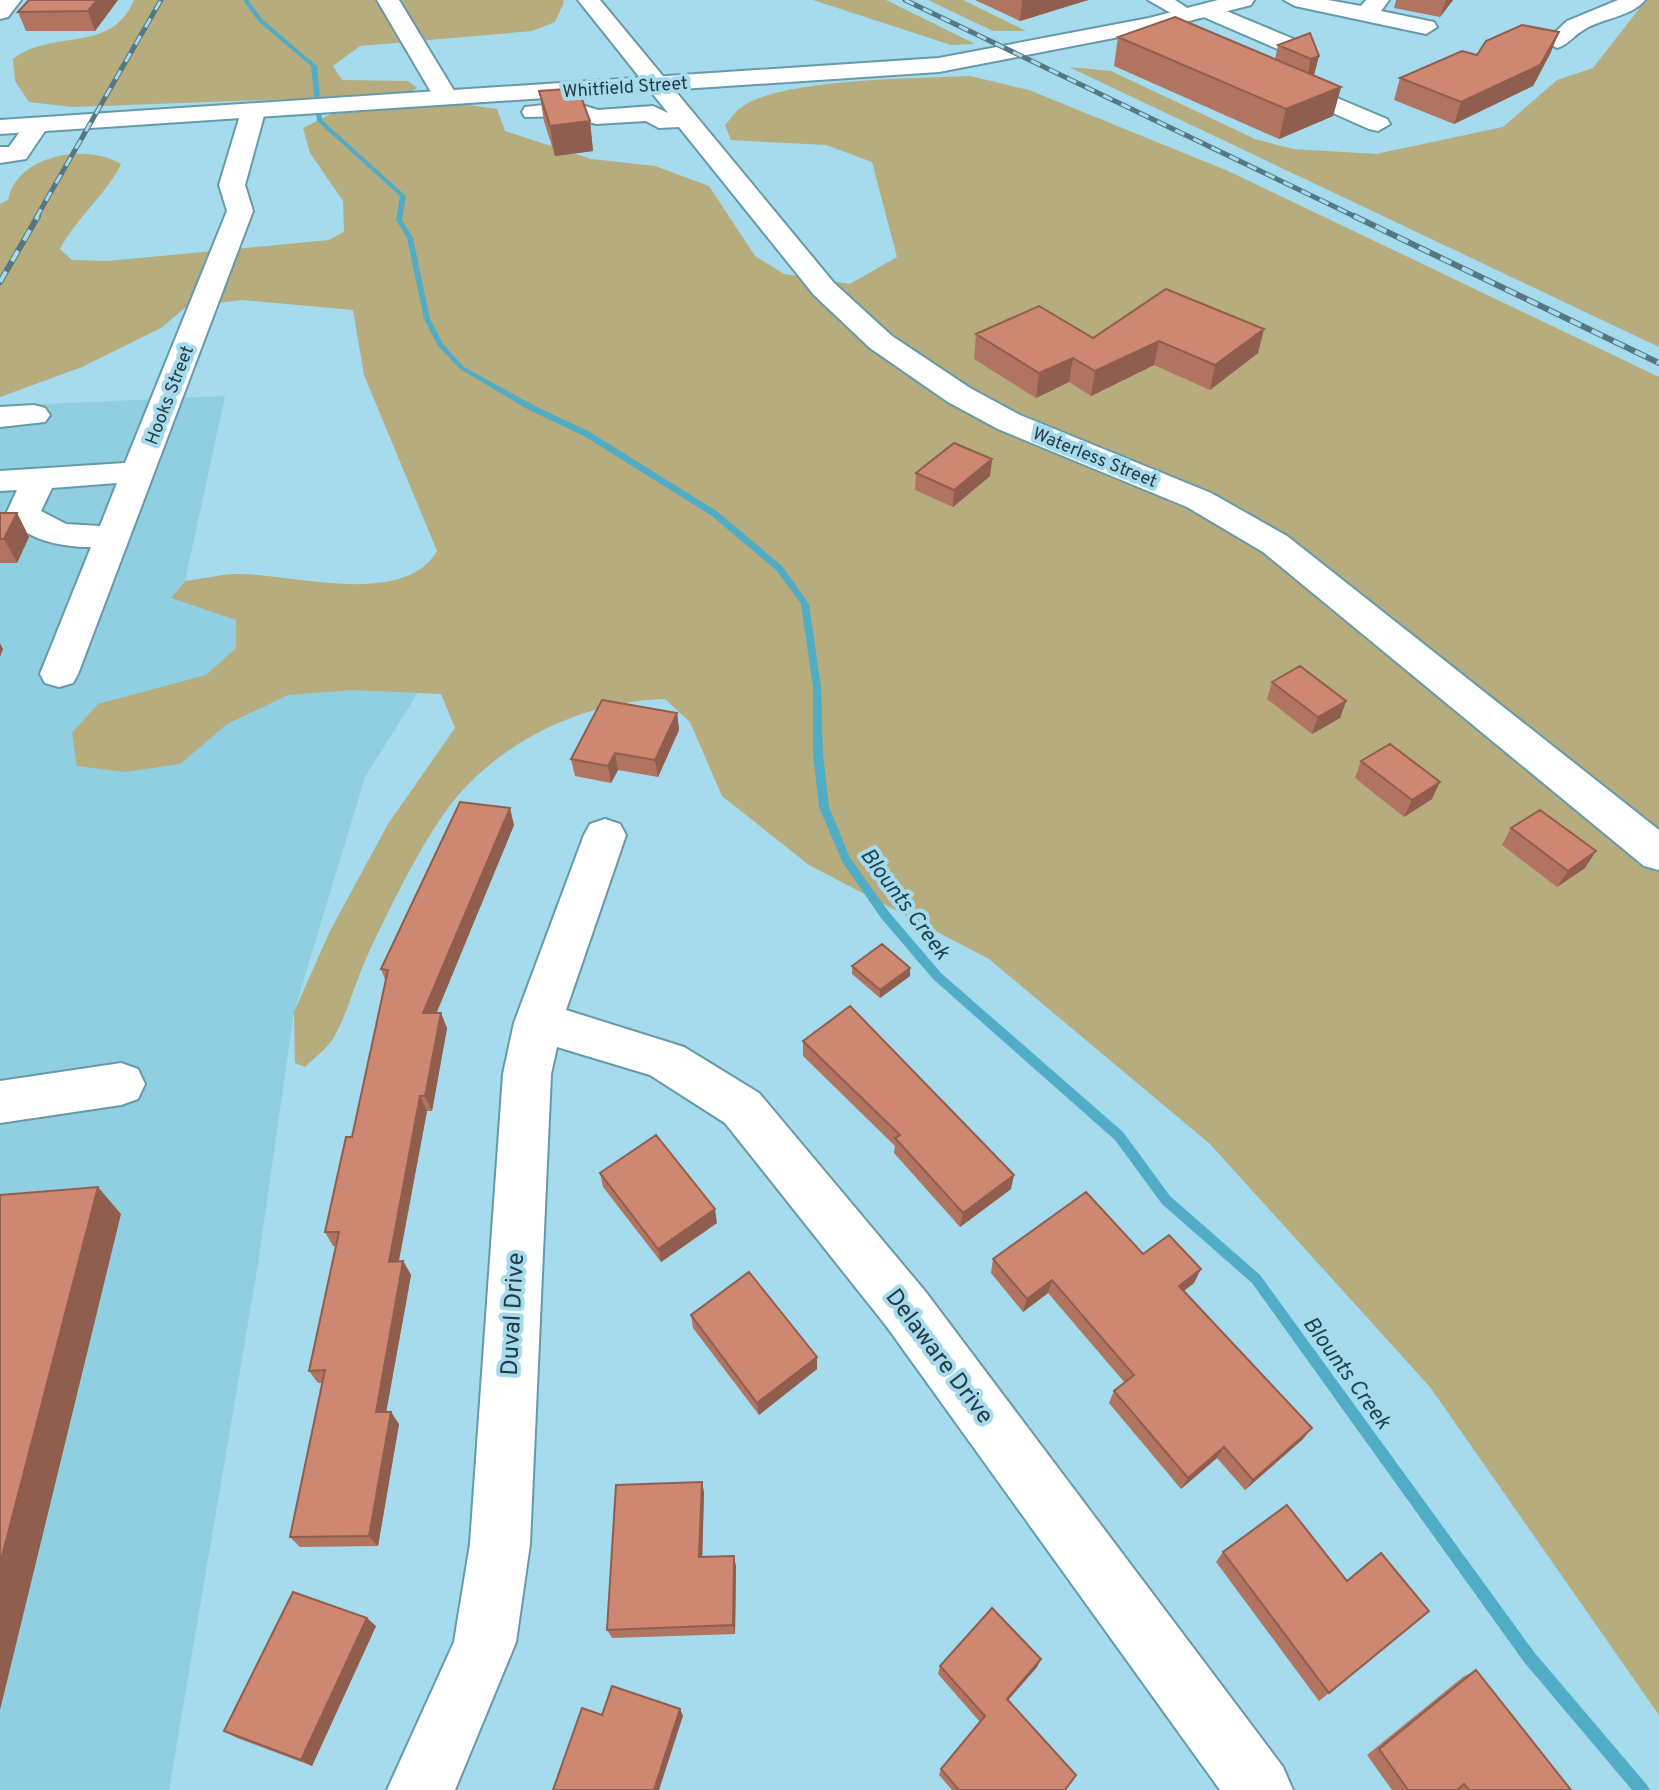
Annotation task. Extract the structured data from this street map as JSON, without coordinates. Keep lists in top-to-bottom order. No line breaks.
{"streets":{"street":["Whitfield Street","Hooks Street","Waterless Street","Duval Drive","Delaware Drive"]},"crossings":[["Whitfield Street","Hooks Street"],["Whitfield Street","Waterless Street"],["Duval Drive","Delaware Drive"]],"water":["Blounts Creek"]}
